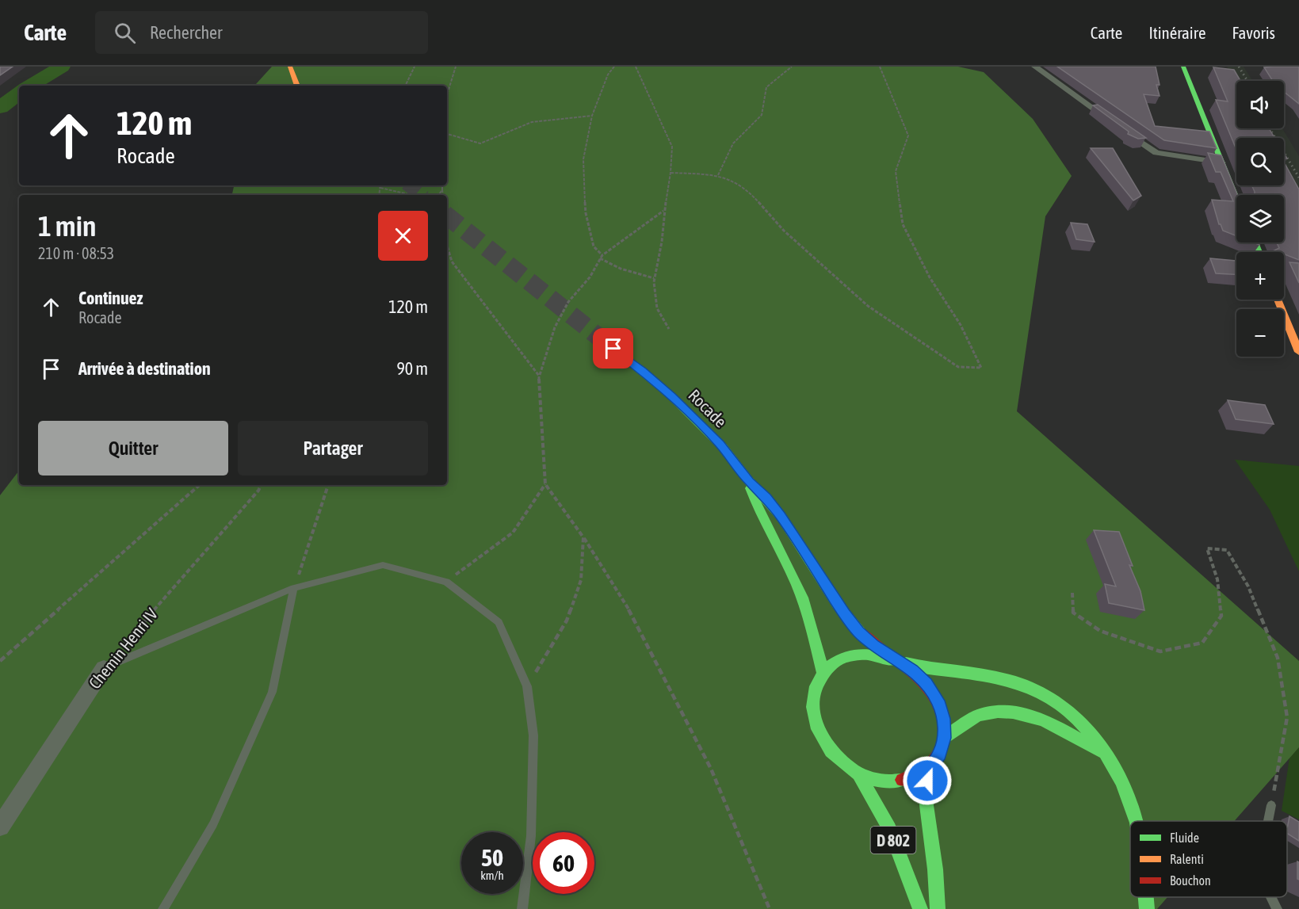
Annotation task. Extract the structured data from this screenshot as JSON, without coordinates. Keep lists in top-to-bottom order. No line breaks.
{"streets":{"main road":["Rocade","D 802"],"street":["Chemin Henri IV"]},"legend":["Fluide","Ralenti","Bouchon"],"page":{"header":"Carte","search":"Rechercher","nav":["Carte","Itinéraire","Favoris"],"map_buttons":["+","−"],"turn":["120 m","Rocade"],"heading":["1 min","210 m · 08:53"],"list":[{"name":"Continuez","note":"Rocade","value":"120 m"},{"name":"Arrivée à destination","value":"90 m"}],"buttons":["Quitter","Partager"],"speed":"50 km/h","limit":"60"}}
